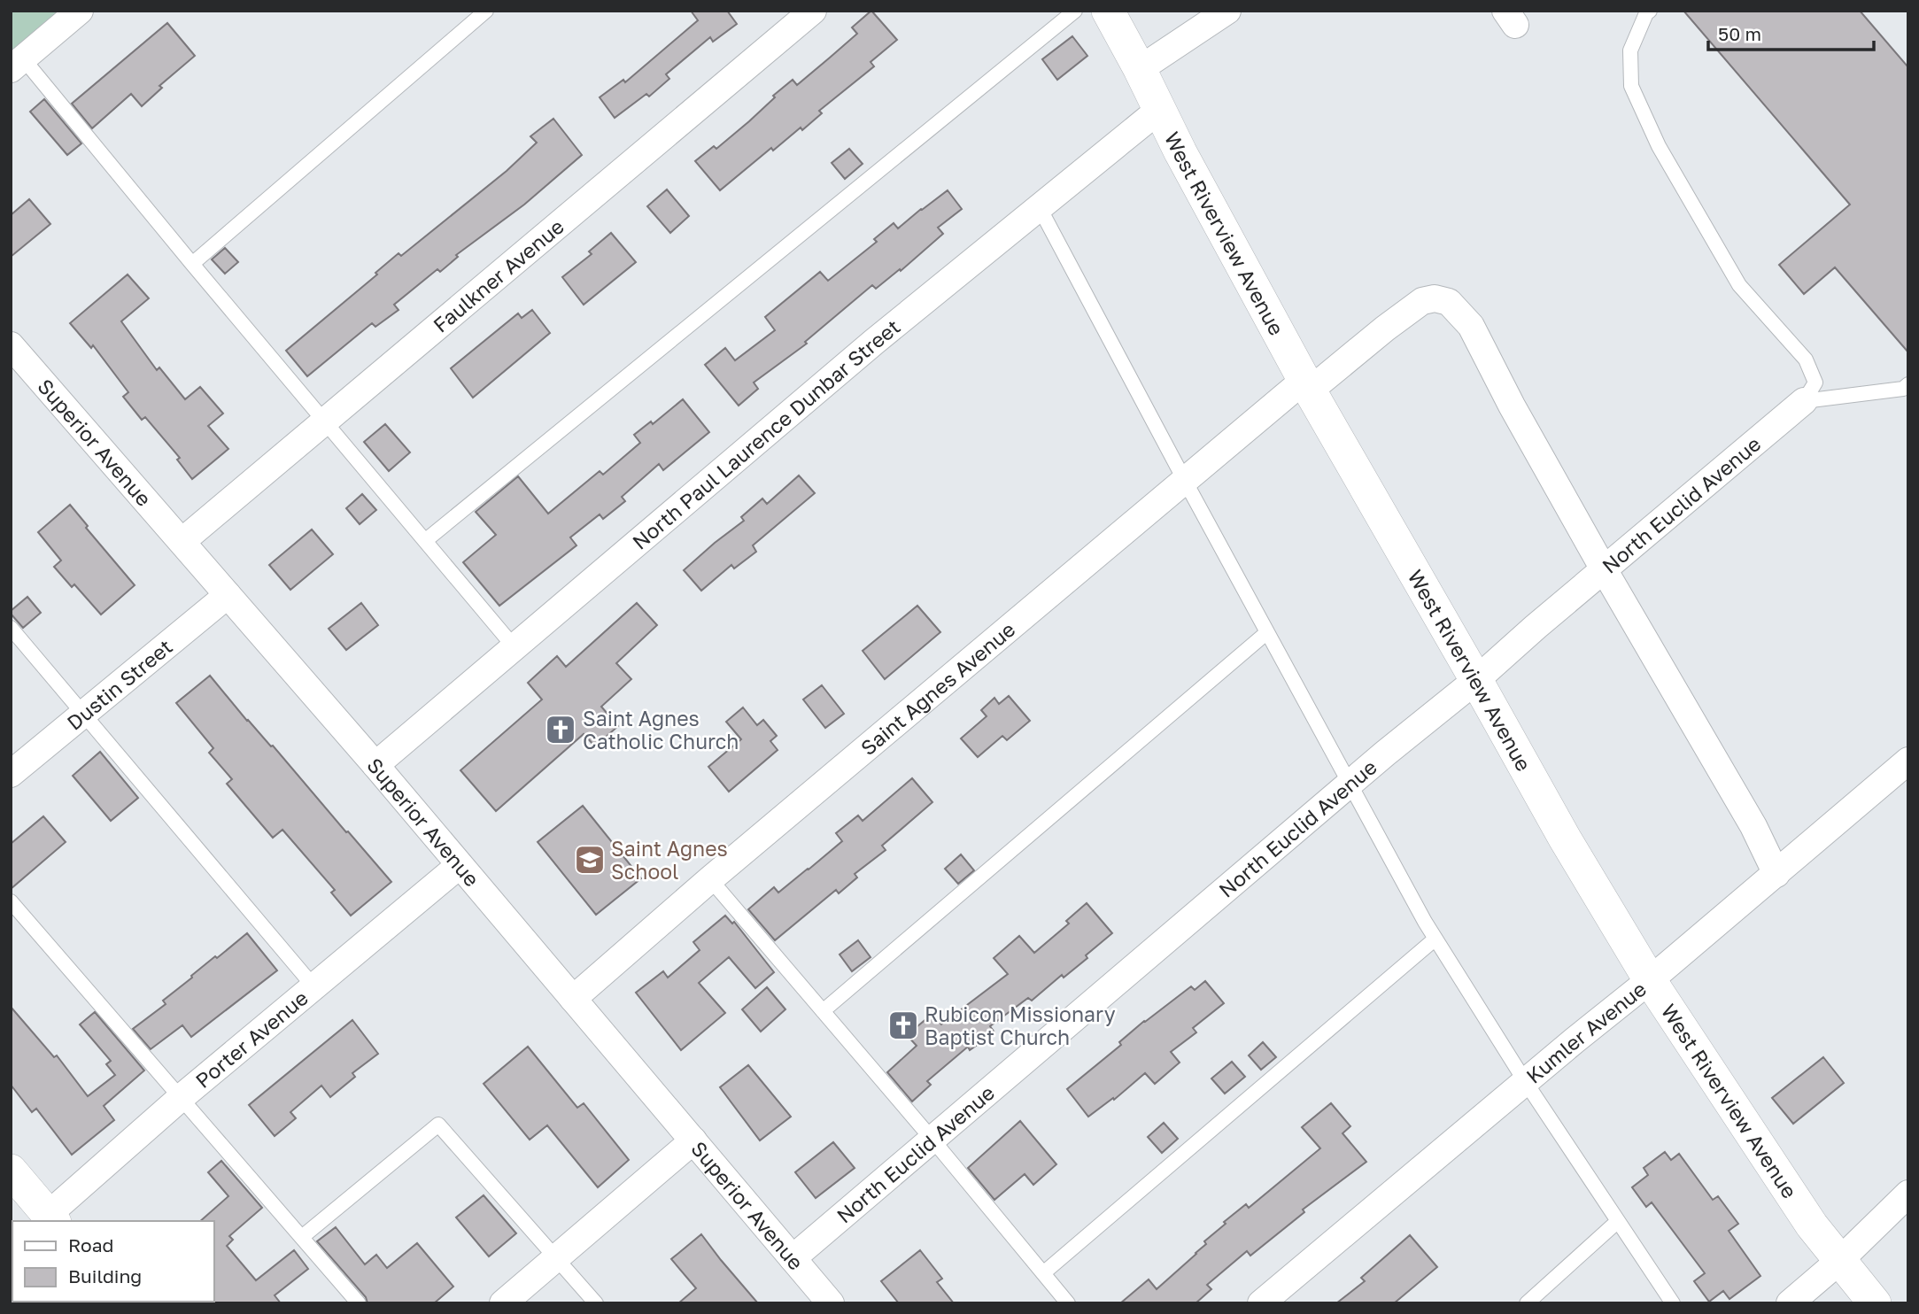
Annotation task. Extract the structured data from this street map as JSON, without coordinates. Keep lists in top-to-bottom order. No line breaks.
{"streets":{"street":["West Riverview Avenue","Faulkner Avenue","North Paul Laurence Dunbar Street","Superior Avenue","North Euclid Avenue","Dustin Street","Saint Agnes Avenue","Kumler Avenue","Porter Avenue"]},"crossings":[["West Riverview Avenue","North Paul Laurence Dunbar Street"],["West Riverview Avenue","North Euclid Avenue"],["West Riverview Avenue","Saint Agnes Avenue"],["West Riverview Avenue","Kumler Avenue"],["Faulkner Avenue","Superior Avenue"],["North Paul Laurence Dunbar Street","Superior Avenue"],["Superior Avenue","North Euclid Avenue"],["Superior Avenue","Dustin Street"],["Superior Avenue","Saint Agnes Avenue"],["Superior Avenue","Porter Avenue"],["North Euclid Avenue","Saint Agnes Avenue"],["Saint Agnes Avenue","Kumler Avenue"]],"places":{"church":["Saint Agnes Catholic Church","Rubicon Missionary Baptist Church"],"school or university":["Saint Agnes School"]},"legend":["Road","Building"],"scale_bar":"50 m"}
